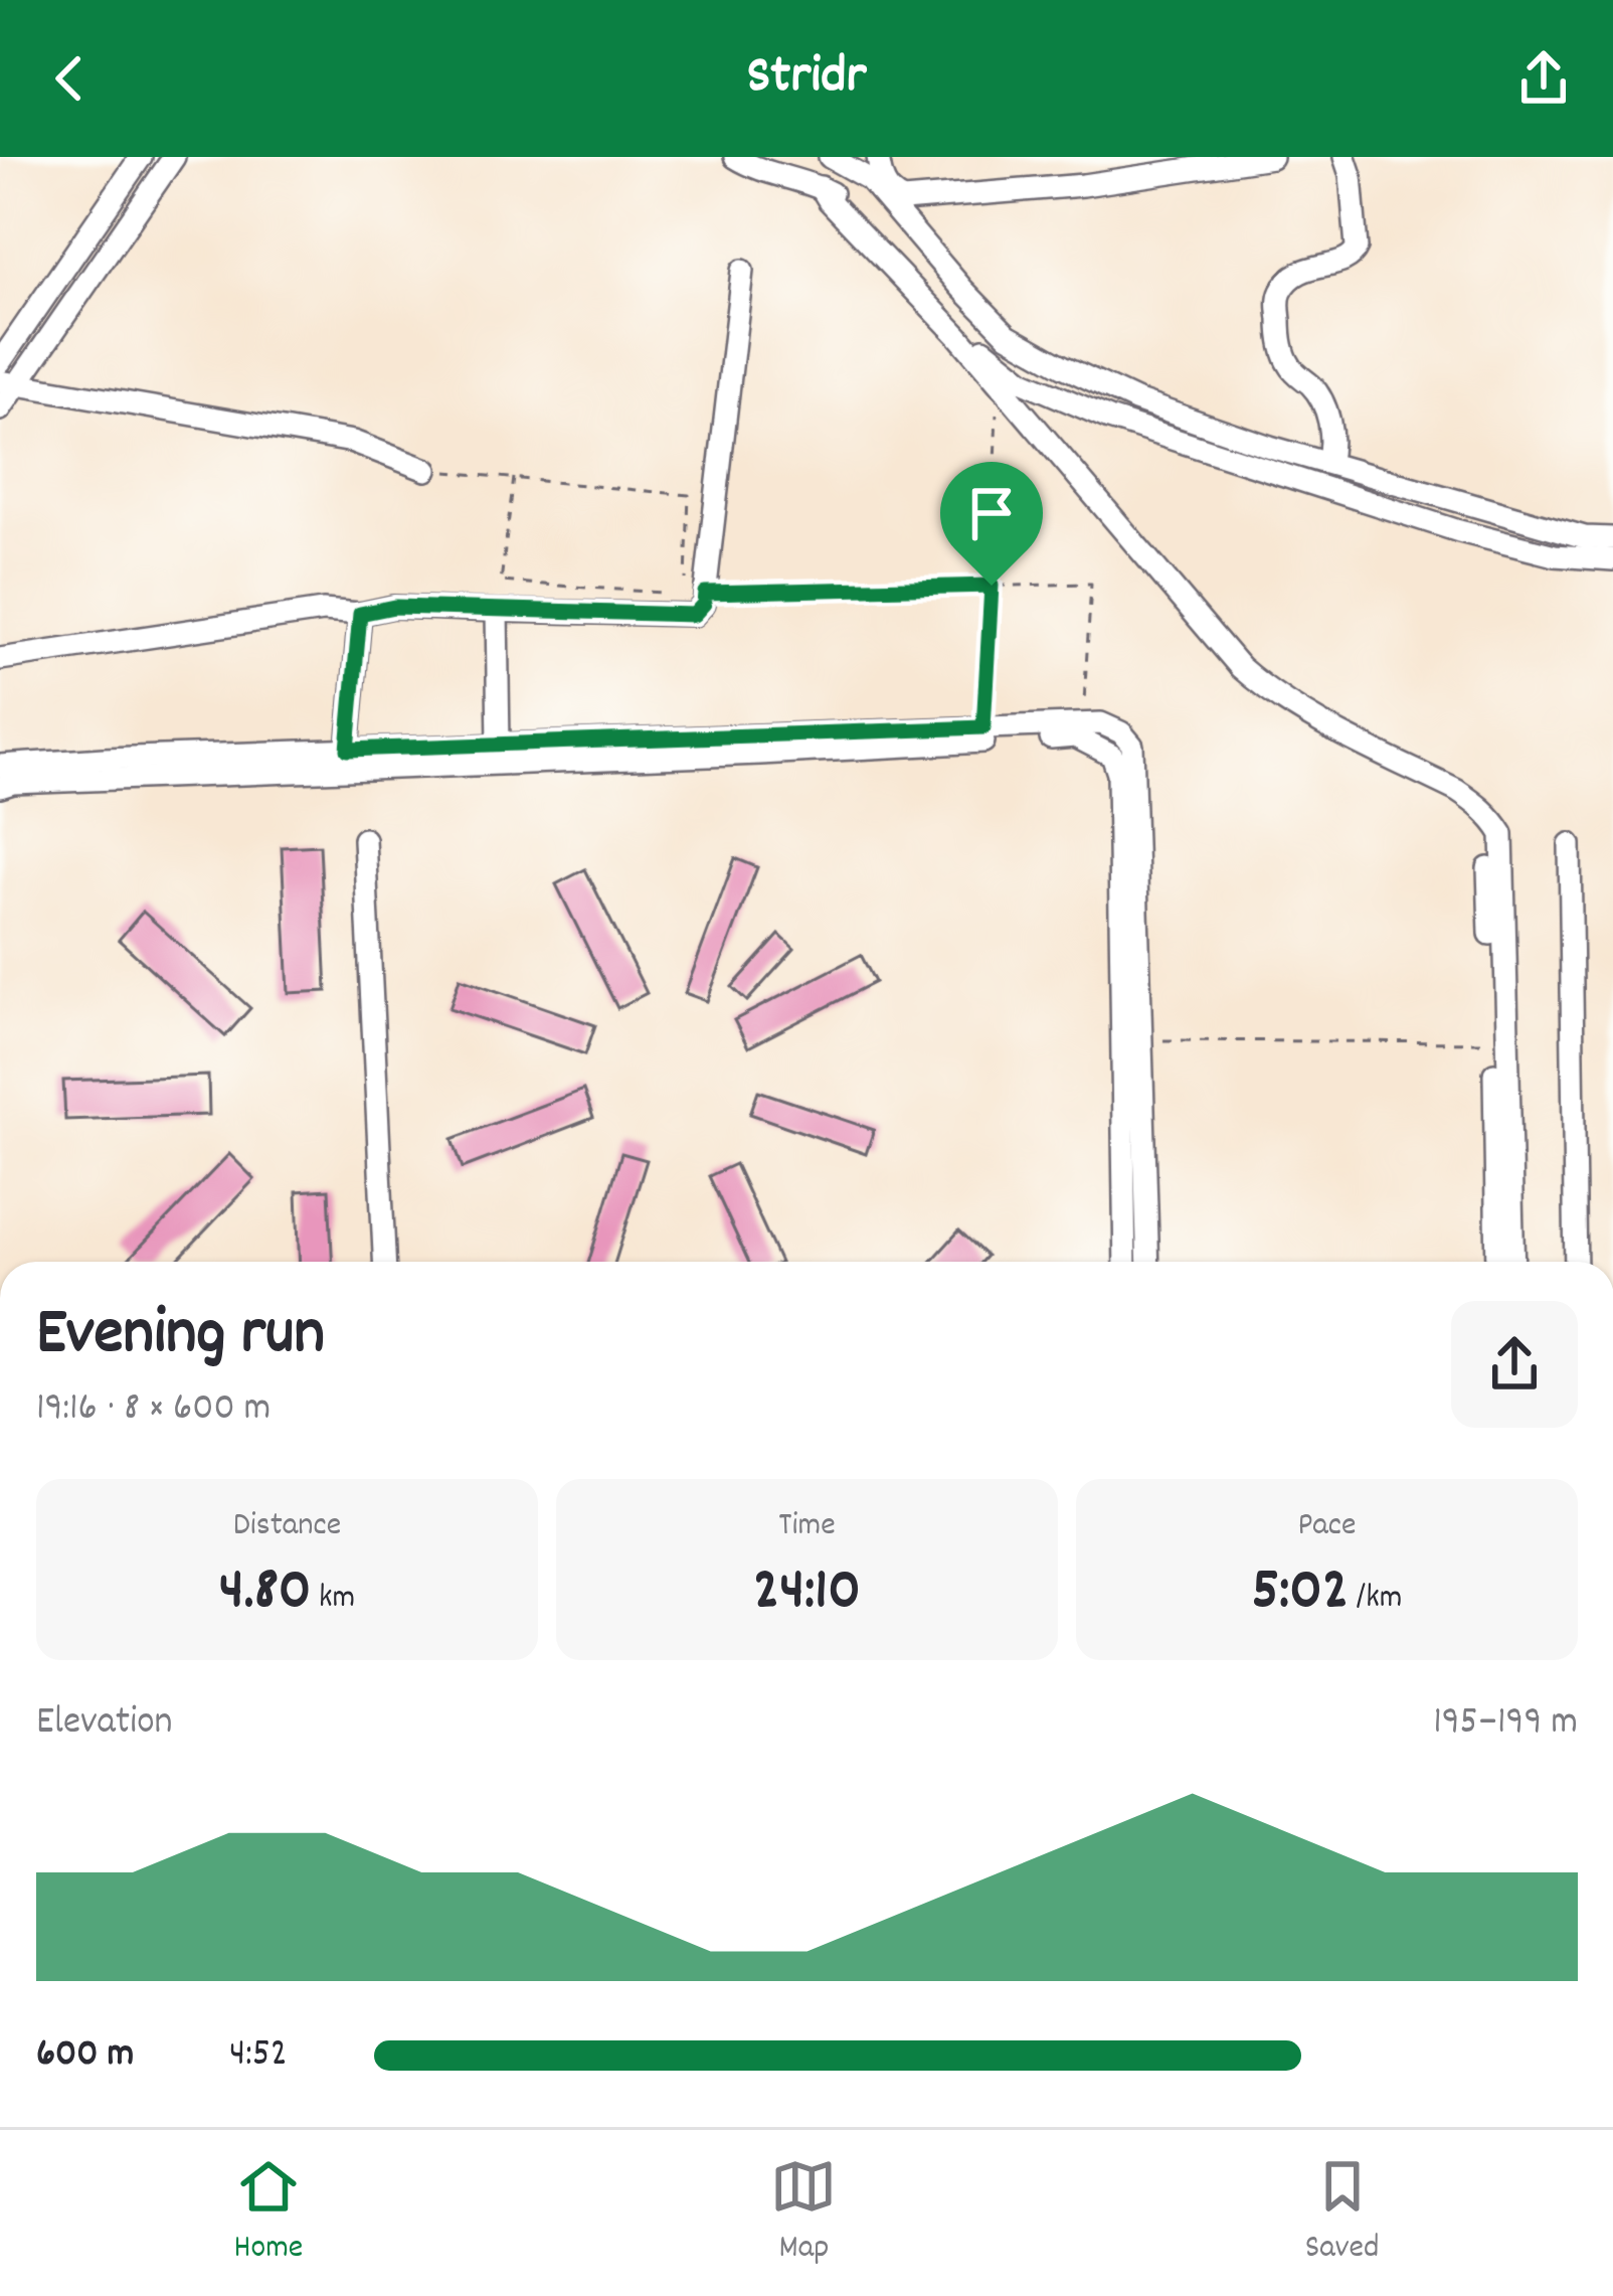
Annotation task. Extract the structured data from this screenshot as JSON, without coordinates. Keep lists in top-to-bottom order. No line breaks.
{"page":{"header":"Stridr","heading":["Evening run","19:16 · 8 × 600 m"],"stats":[["Distance","4.80 km"],["Time","24:10"],["Pace","5:02 /km"]],"chart":["Elevation","195–199 m"],"list":[{"name":"600 m","note":"4:52"}],"tabs":["Home","Map","Saved"]}}
